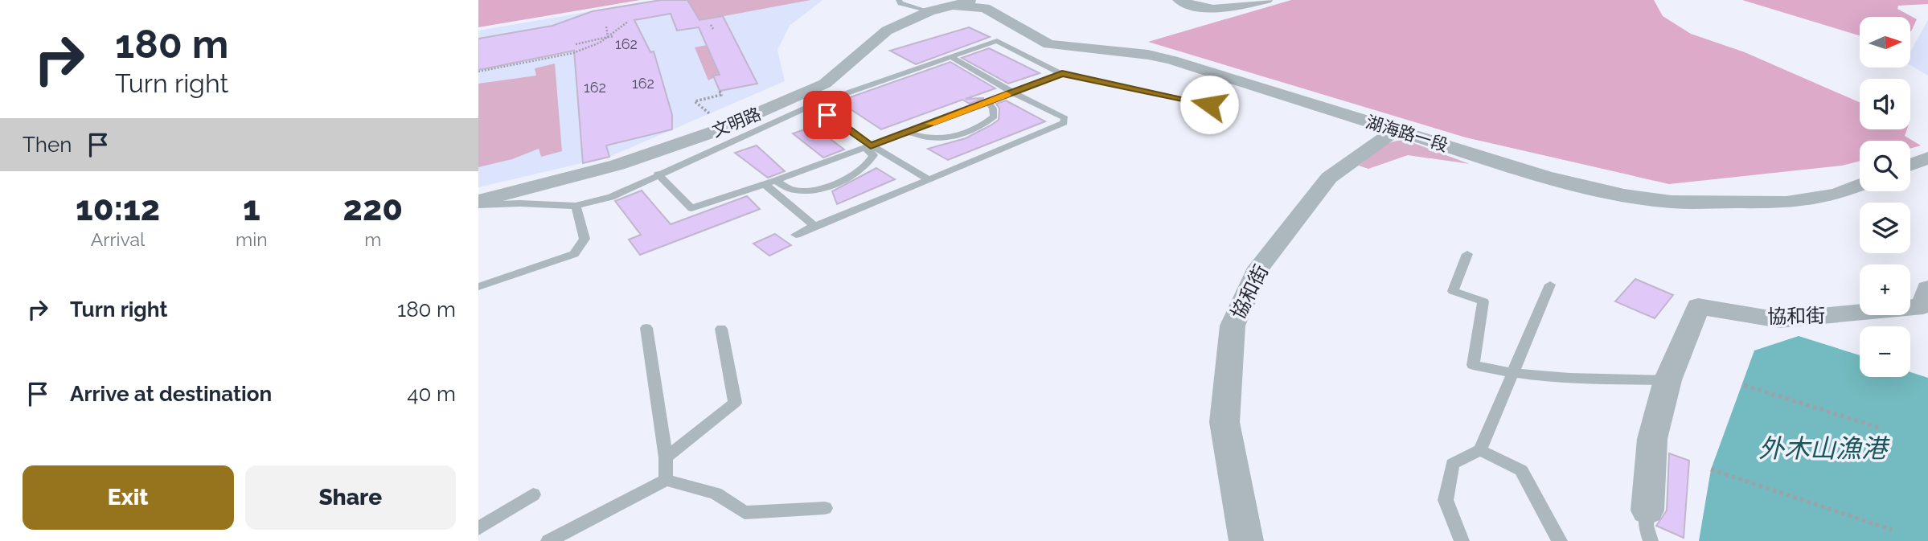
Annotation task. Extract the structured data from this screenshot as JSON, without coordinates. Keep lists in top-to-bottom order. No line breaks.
{"streets":{"street":["文明路","湖海路一段","協和街"]},"crossings":[["文明路","湖海路一段"],["湖海路一段","協和街"]],"water":["外木山漁港"],"house_numbers":["162","162","162"],"north":"right","page":{"turn":["180 m","Turn right"],"map_buttons":["+","−"],"then":"Then","eta":["10:12","Arrival","1","min","220","m"],"list":[{"name":"Turn right","value":"180 m"},{"name":"Arrive at destination","value":"40 m"}],"buttons":["Exit","Share"]}}
